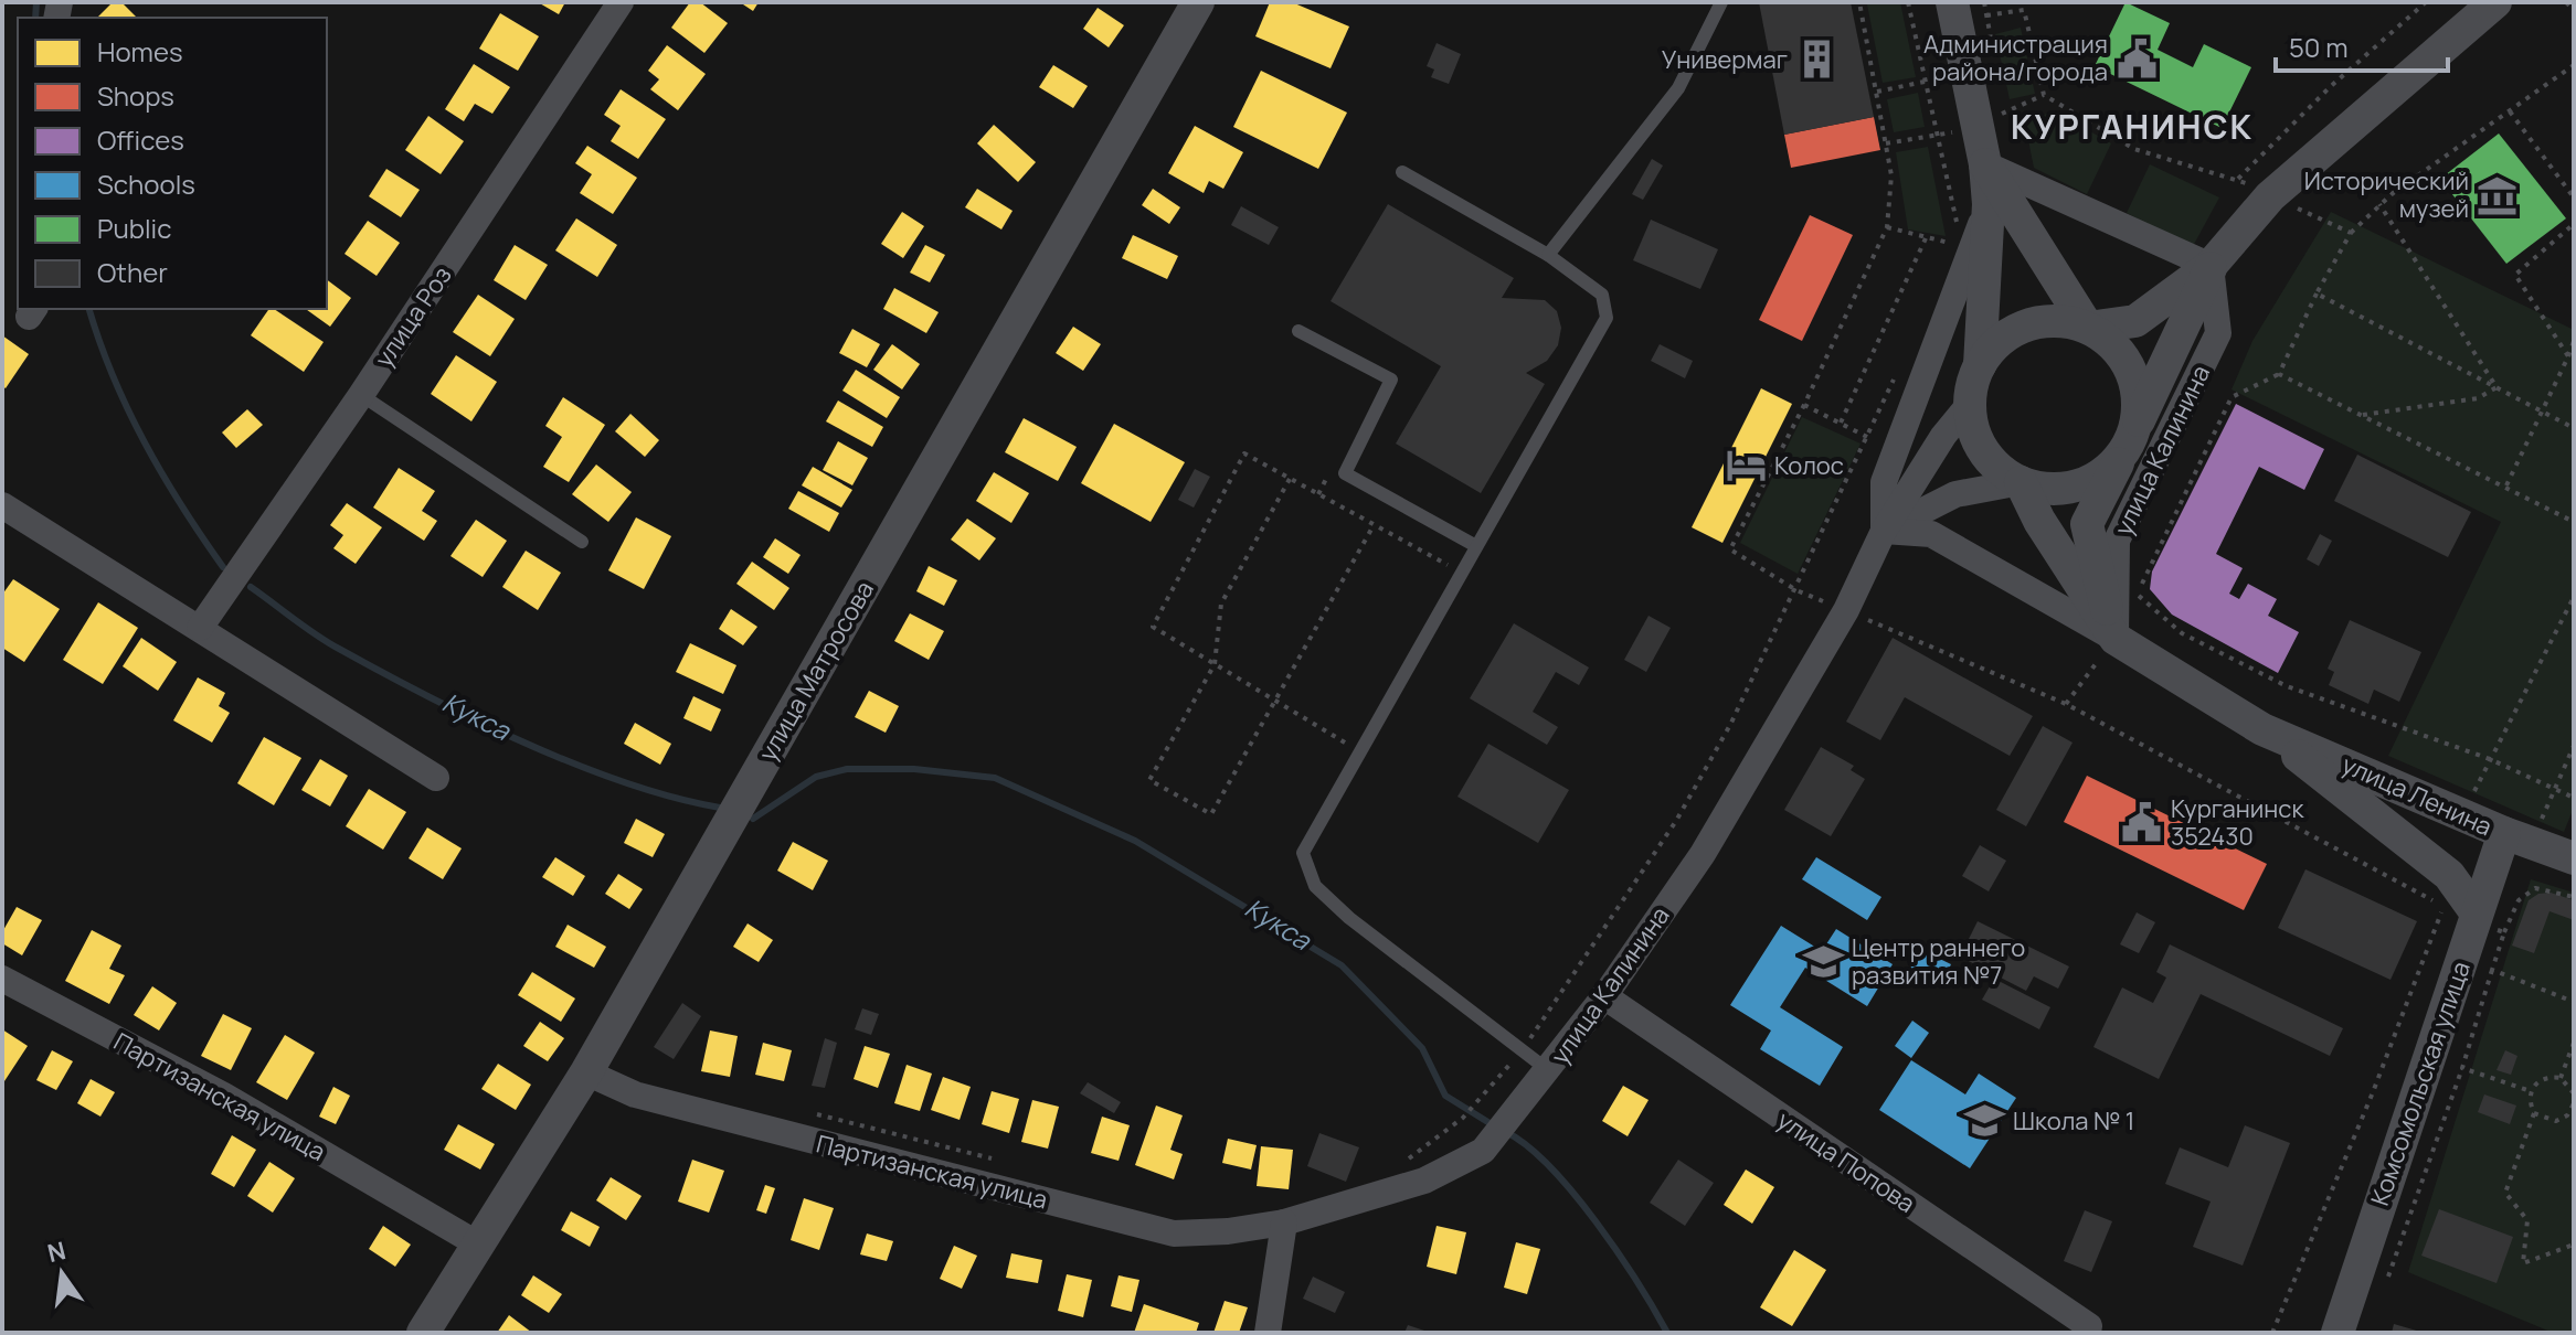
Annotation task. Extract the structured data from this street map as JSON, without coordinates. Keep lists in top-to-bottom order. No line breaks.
{"streets":{"street":["улица Роз","улица Калинина","улица Матросова","улица Ленина","Комсомольская улица","Партизанская улица","улица Попова"]},"crossings":[["улица Калинина","улица Ленина"],["улица Калинина","Партизанская улица"],["улица Калинина","улица Попова"],["улица Матросова","Партизанская улица"],["улица Ленина","Комсомольская улица"]],"districts":["КУРГАНИНСК"],"water":["Кукса"],"places":{"public building":["Администрация района/города","Курганинск 352430"],"building":["Универмаг"],"museum":["Исторический музей"],"hotel":["Колос"],"school or university":["Центр раннего развития №7","Школа № 1"]},"legend":["Homes","Shops","Offices","Schools","Public","Other"],"scale_bar":"50 m","north":"top"}
